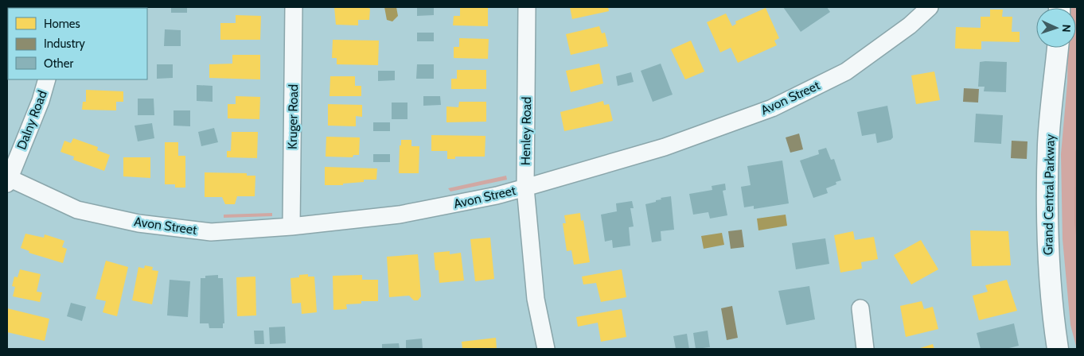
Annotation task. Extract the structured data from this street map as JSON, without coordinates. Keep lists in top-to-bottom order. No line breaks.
{"streets":{"main road":["Grand Central Parkway"],"street":["Avon Street","Kruger Road","Dalny Road","Henley Road"]},"crossings":[["Avon Street","Kruger Road"],["Avon Street","Dalny Road"],["Avon Street","Henley Road"]],"legend":["Homes","Industry","Other"],"north":"right"}
